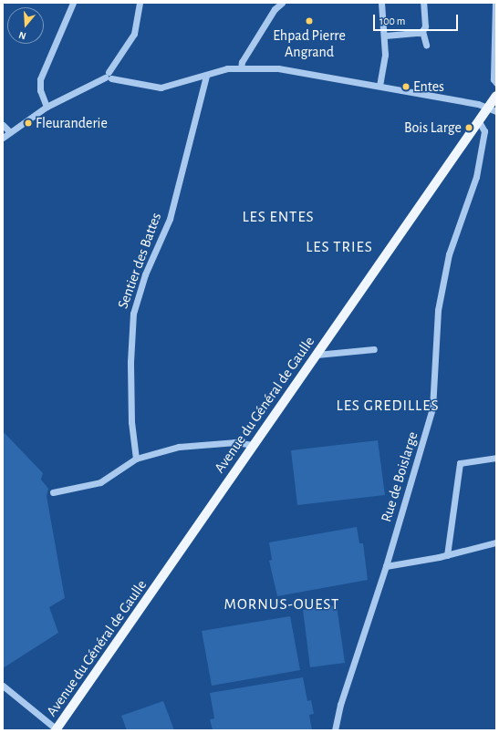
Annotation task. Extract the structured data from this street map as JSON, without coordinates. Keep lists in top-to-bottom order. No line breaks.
{"streets":{"main road":["Avenue du Général de Gaulle"],"street":["Sentier des Battes","Rue de Boislarge"]},"crossings":[["Avenue du Général de Gaulle","Rue de Boislarge"]],"districts":["LES ENTES","LES TRIES","LES GREDILLES","MORNUS-OUEST"],"places":["Ehpad Pierre Angrand","Entes","Fleuranderie","Bois Large"],"scale_bar":"100 m","north":"bottom"}
